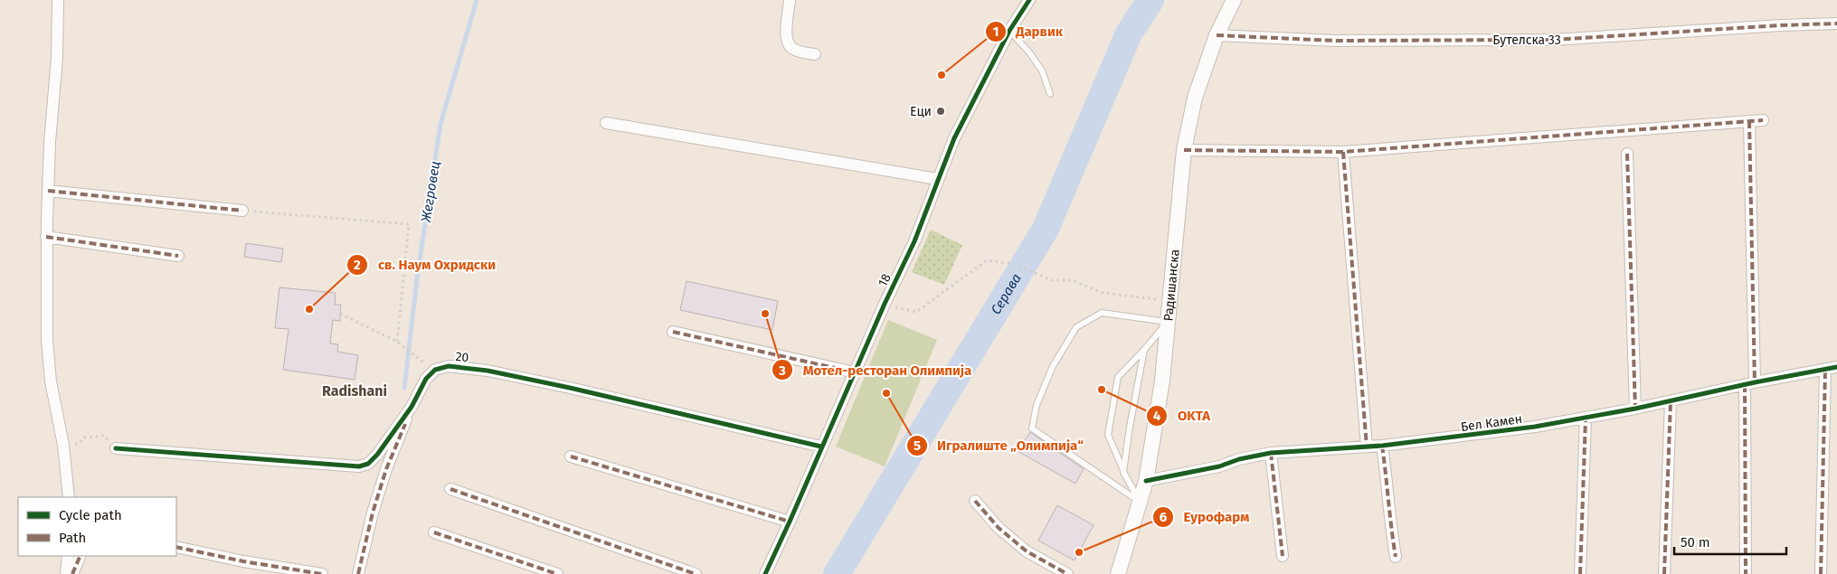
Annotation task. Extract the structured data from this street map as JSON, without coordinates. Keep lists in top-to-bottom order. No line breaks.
{"streets":{"street":["Бутелска 33","18","Радишанска","20","Бел Камен"]},"crossings":[["Бутелска 33","Радишанска"],["18","20"],["Радишанска","Бел Камен"]],"districts":["Radishani"],"water":["Жегровец","Серава"],"places":["Дарвик","Еци","св. Наум Охридски","Мотел-ресторан Олимпија","OKTA","Игралиште „Олимпија“","Еурофарм"],"legend":["Cycle path","Path"],"scale_bar":"50 m"}
